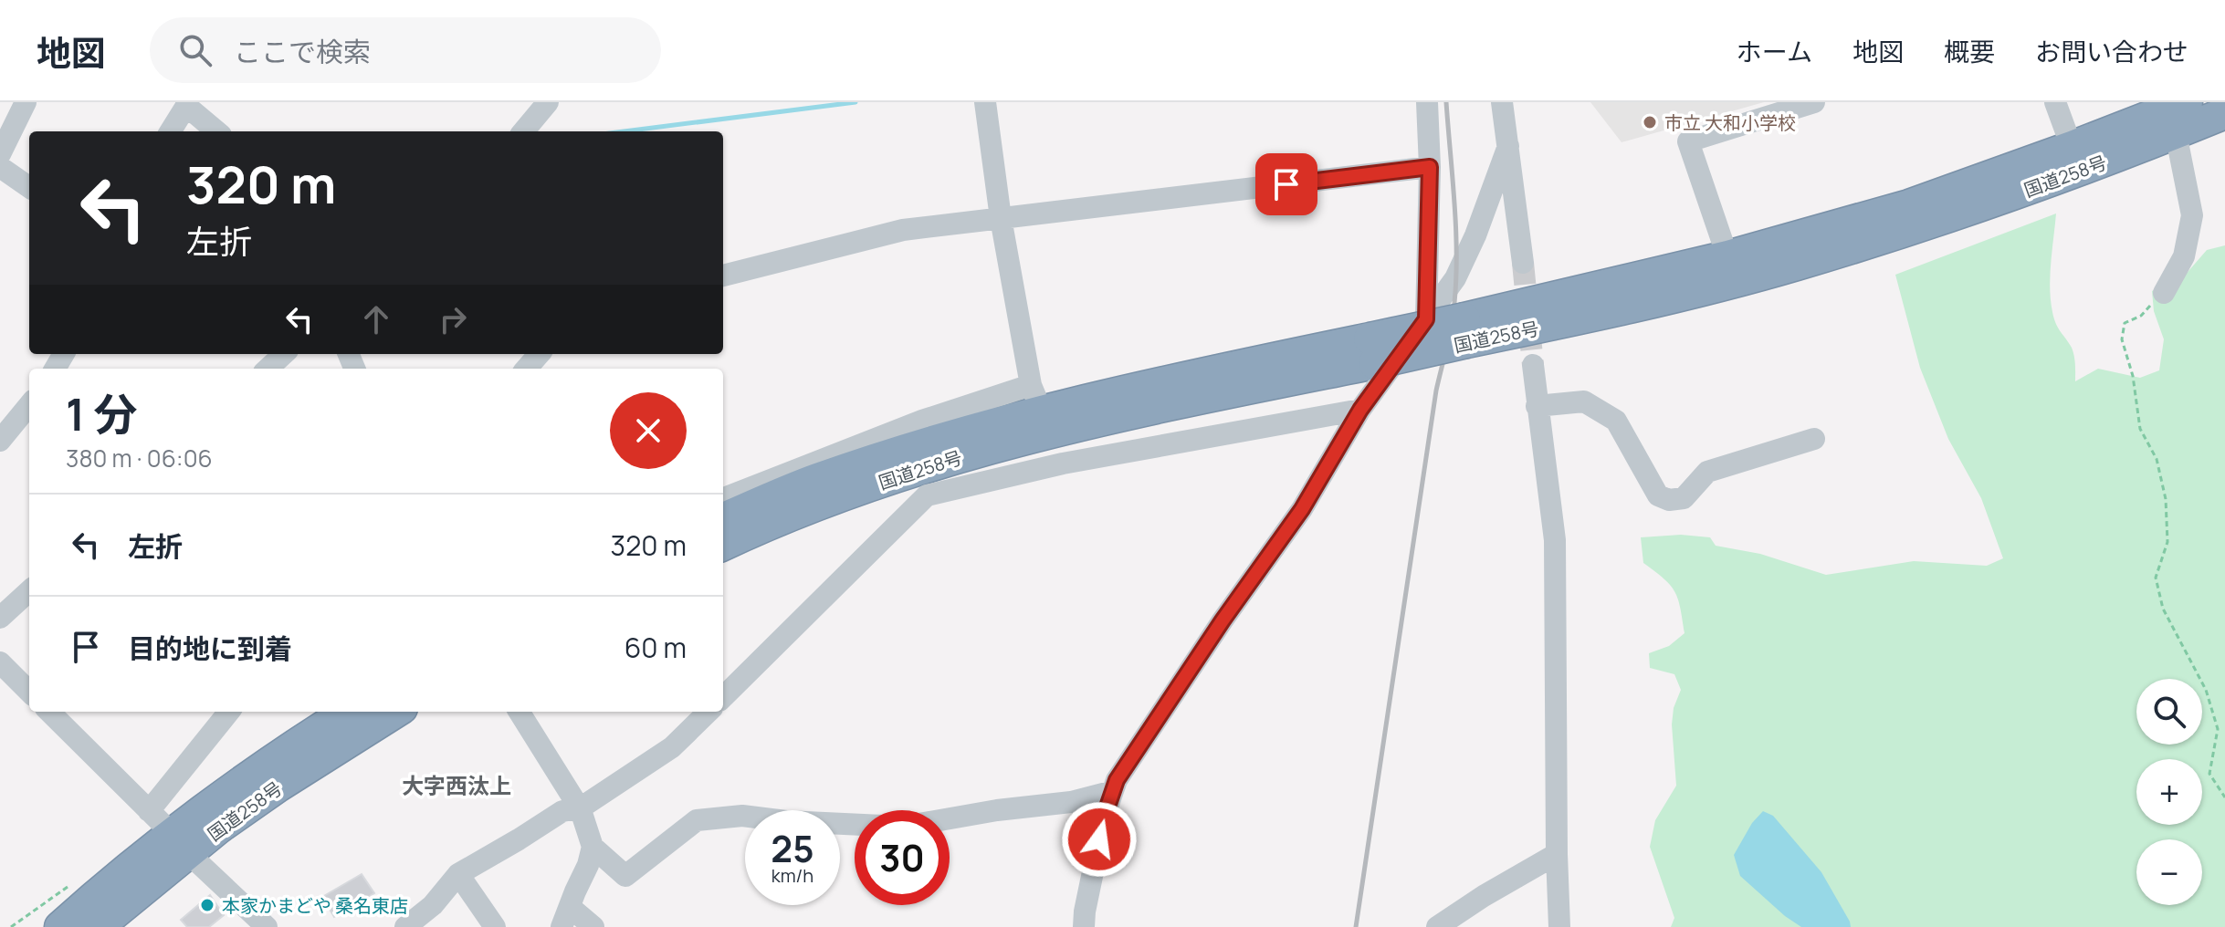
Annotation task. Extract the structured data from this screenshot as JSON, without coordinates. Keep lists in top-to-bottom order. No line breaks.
{"streets":{"highway":["国道258号"]},"districts":["大字西汰上"],"places":["市立 大和小学校","本家かまどや 桑名東店"],"page":{"header":"地図","search":"ここで検索","nav":["ホーム","地図","概要","お問い合わせ"],"turn":["320 m","左折"],"heading":["1 分","380 m · 06:06"],"list":[{"name":"左折","value":"320 m"},{"name":"目的地に到着","value":"60 m"}],"map_buttons":["+","−"],"speed":"25 km/h","limit":"30"}}
